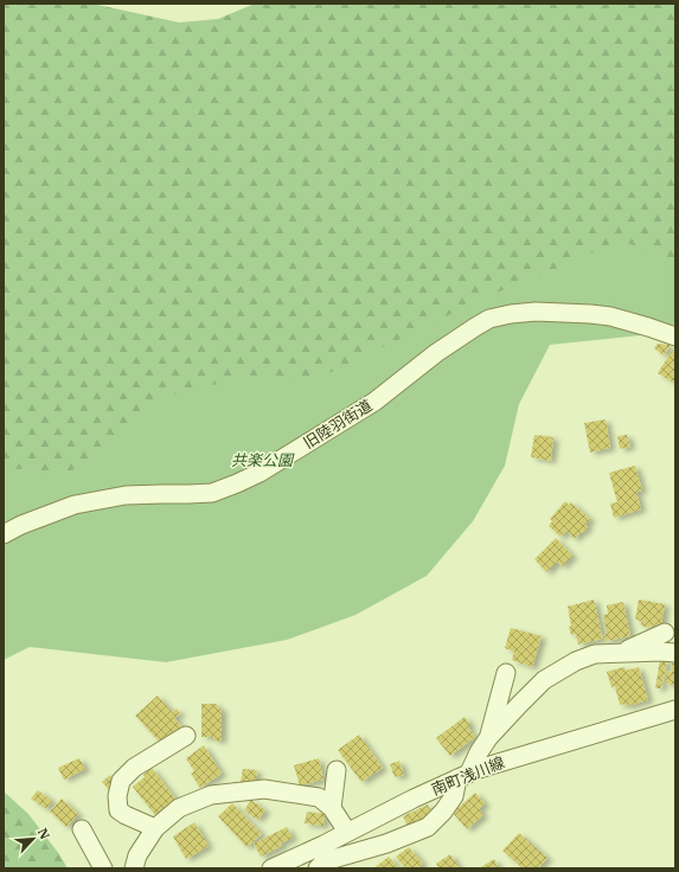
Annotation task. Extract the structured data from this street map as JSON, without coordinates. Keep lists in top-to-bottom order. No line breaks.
{"streets":{"street":["旧陸羽街道","南町浅川線"]},"parks":["共楽公園"],"north":"top right"}
